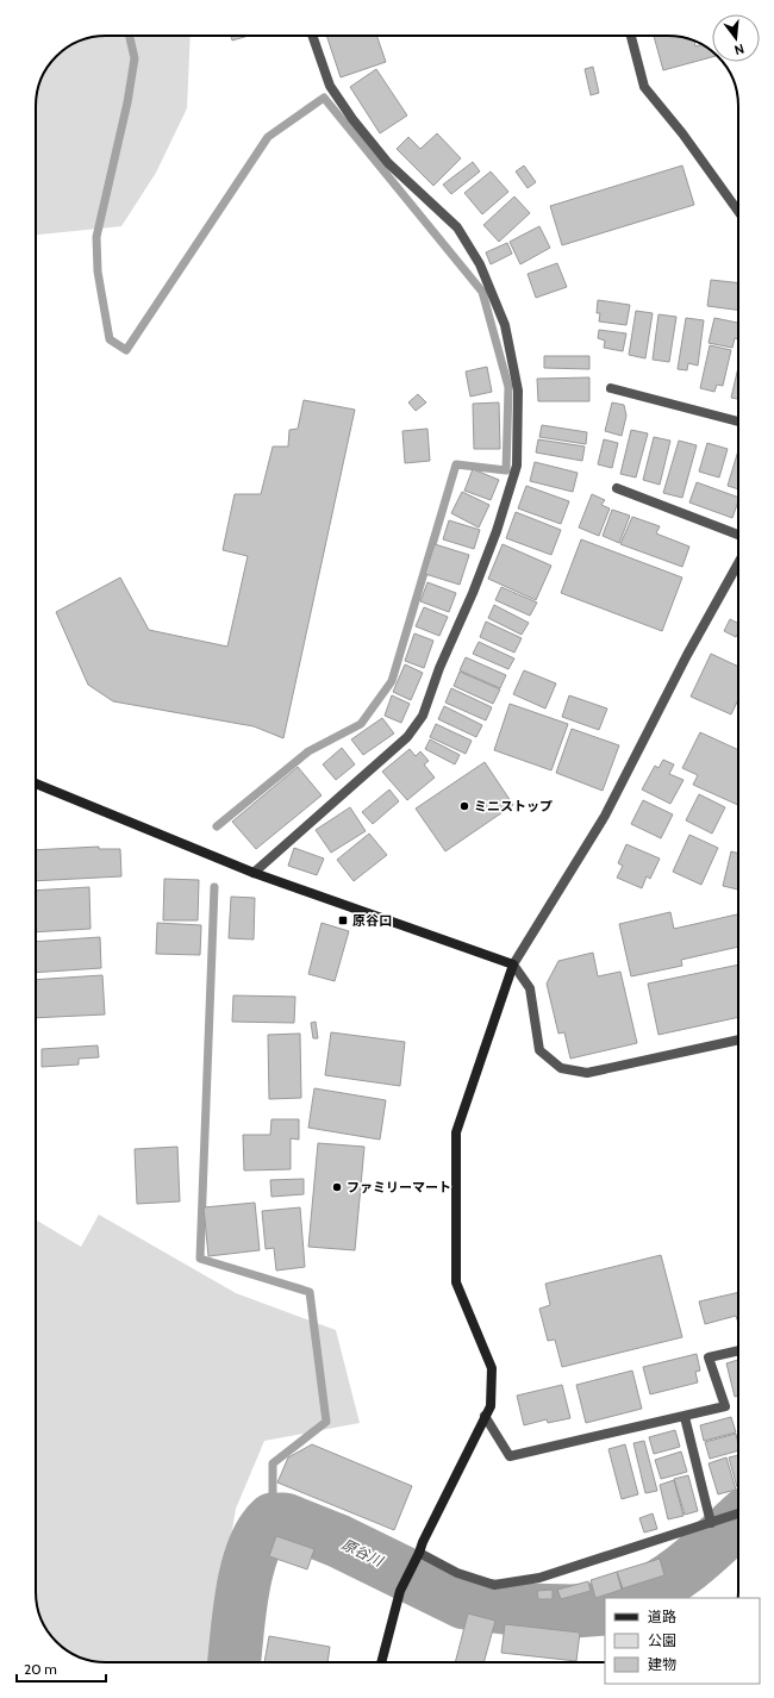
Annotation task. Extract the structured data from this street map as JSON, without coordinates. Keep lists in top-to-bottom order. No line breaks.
{"water":["原谷川"],"places":{"other":["ミニストップ","ファミリーマート"],"transit":["原谷口"]},"legend":["道路","公園","建物"],"scale_bar":"20 m","north":"bottom"}
